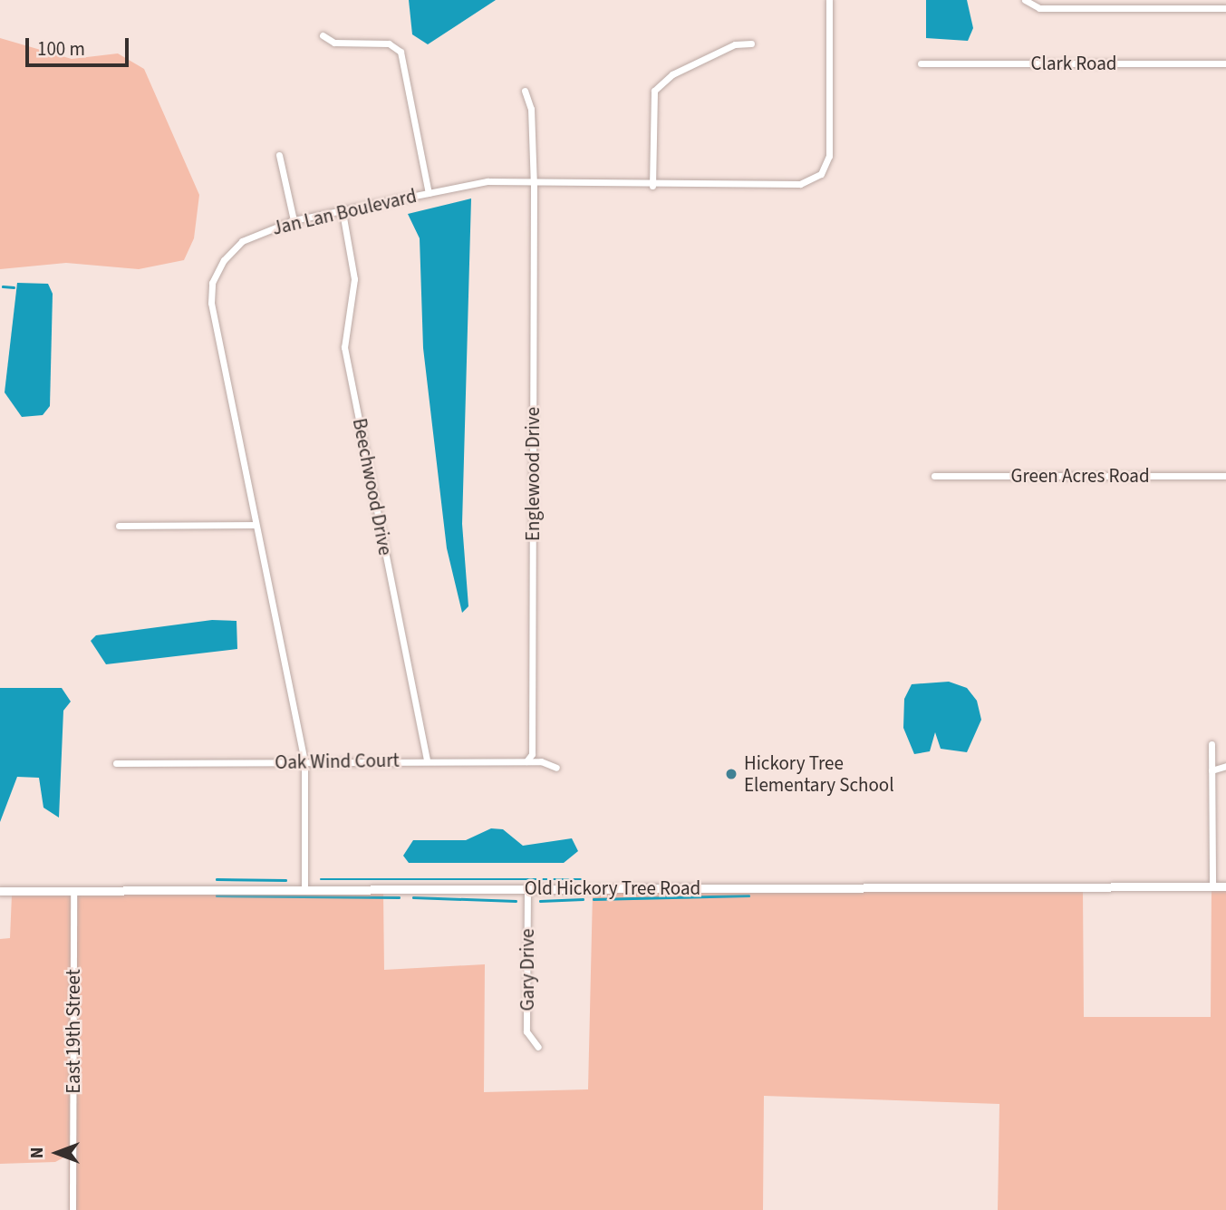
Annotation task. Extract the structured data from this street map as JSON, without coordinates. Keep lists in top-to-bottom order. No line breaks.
{"streets":{"street":["Clark Road","Jan Lan Boulevard","Englewood Drive","Green Acres Road","Beechwood Drive","Oak Wind Court","Old Hickory Tree Road","Gary Drive","East 19th Street"]},"crossings":[["Jan Lan Boulevard","Englewood Drive"],["Jan Lan Boulevard","Beechwood Drive"],["Jan Lan Boulevard","Oak Wind Court"],["Jan Lan Boulevard","Old Hickory Tree Road"],["Englewood Drive","Oak Wind Court"],["Beechwood Drive","Oak Wind Court"],["Old Hickory Tree Road","Gary Drive"],["Old Hickory Tree Road","East 19th Street"]],"places":["Hickory Tree Elementary School"],"scale_bar":"100 m","north":"left"}
